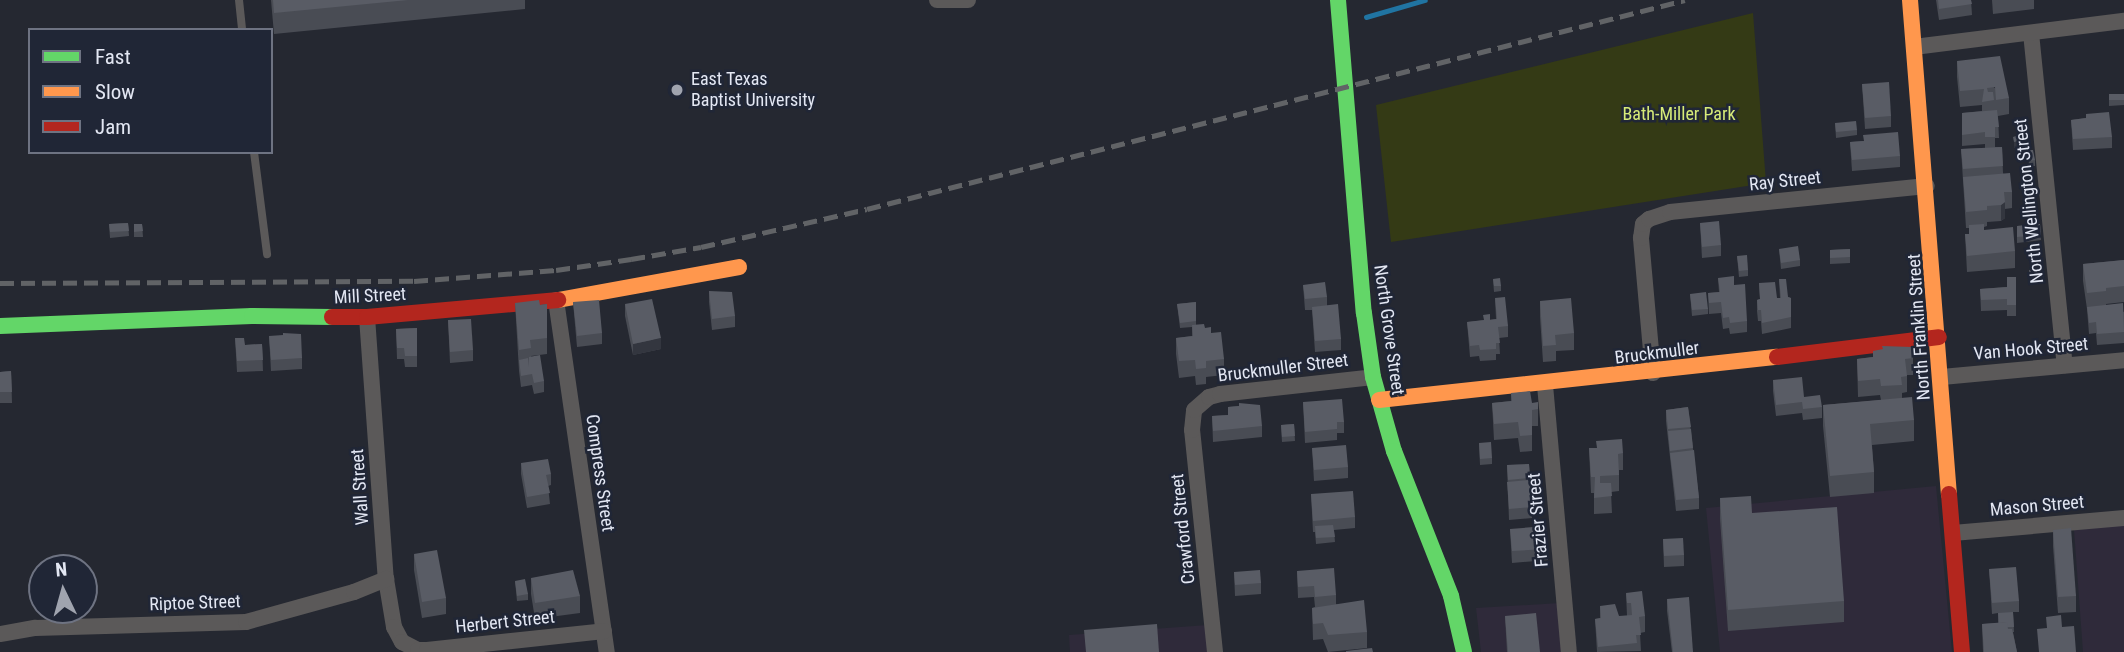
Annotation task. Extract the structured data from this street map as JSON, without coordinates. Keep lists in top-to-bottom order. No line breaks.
{"streets":{"street":["Ray Street","North Wellington Street","Mill Street","North Franklin Street","North Grove Street","Van Hook Street","Bruckmuller","Bruckmuller Street","Compress Street","Wall Street","Mason Street","Frazier Street","Crawford Street","Riptoe Street","Herbert Street"]},"crossings":[["Ray Street","North Franklin Street"],["Ray Street","Bruckmuller"],["North Wellington Street","Van Hook Street"],["Mill Street","Compress Street"],["Mill Street","Wall Street"],["North Franklin Street","Van Hook Street"],["North Franklin Street","Bruckmuller"],["North Franklin Street","Mason Street"],["North Grove Street","Bruckmuller"],["North Grove Street","Bruckmuller Street"],["Bruckmuller","Frazier Street"],["Bruckmuller Street","Crawford Street"],["Compress Street","Herbert Street"],["Wall Street","Riptoe Street"],["Wall Street","Herbert Street"]],"parks":["Bath-Miller Park"],"places":["East Texas Baptist University"],"legend":["Fast","Slow","Jam"],"north":"top"}
